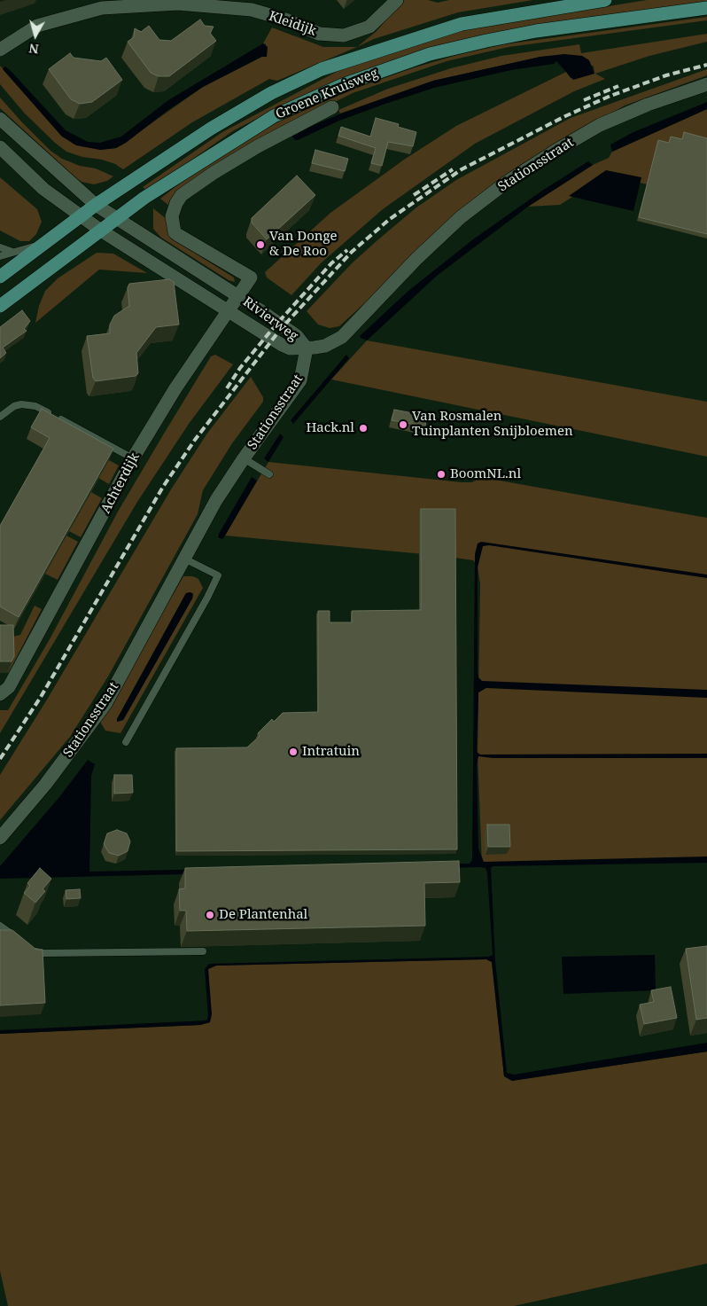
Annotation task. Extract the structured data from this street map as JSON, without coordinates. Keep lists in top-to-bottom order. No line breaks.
{"streets":{"main road":["Groene Kruisweg"],"street":["Kleidijk","Stationsstraat","Rivierweg","Achterdijk"]},"crossings":[["Groene Kruisweg","Rivierweg"],["Stationsstraat","Rivierweg"],["Rivierweg","Achterdijk"]],"places":["Van Donge & De Roo","Van Rosmalen Tuinplanten Snijbloemen","Hack.nl","BoomNL.nl","Intratuin","De Plantenhal"],"north":"bottom"}
